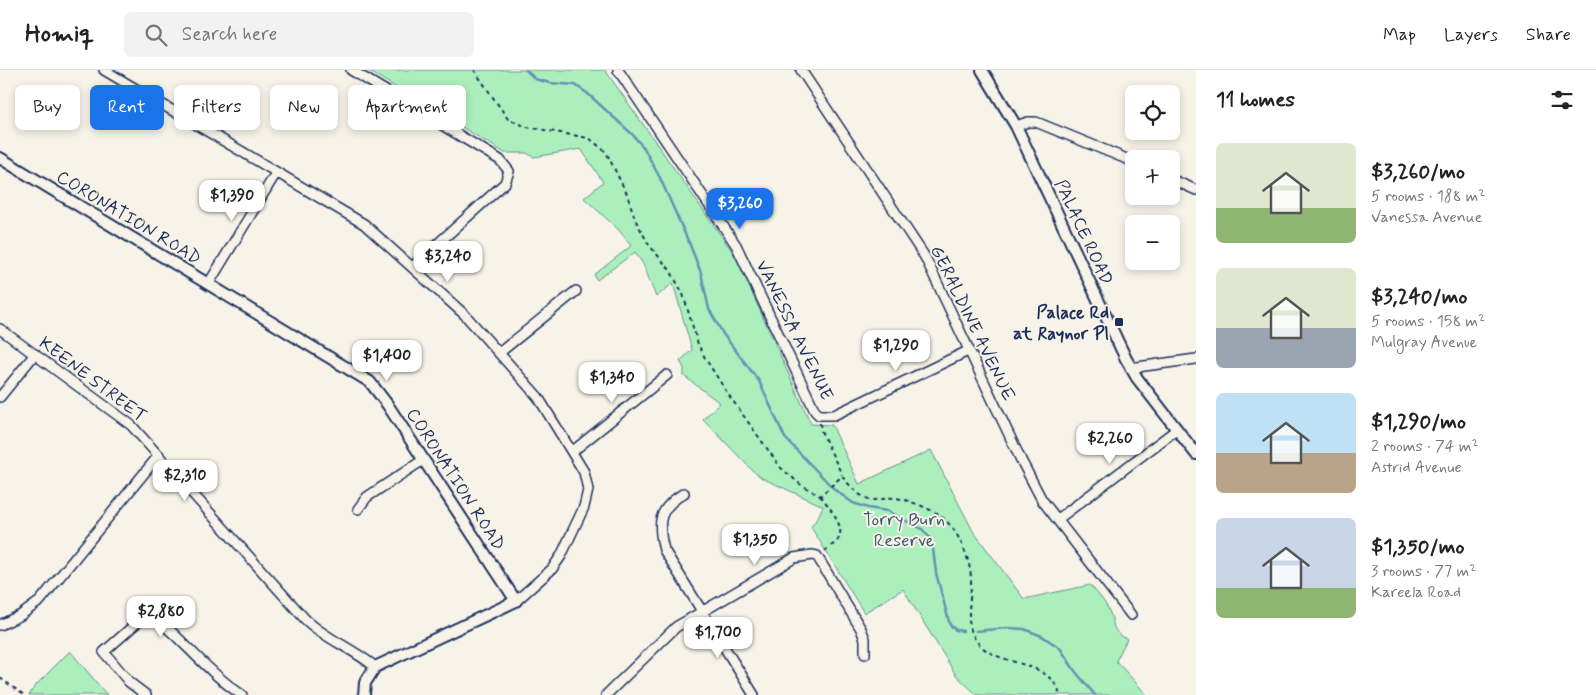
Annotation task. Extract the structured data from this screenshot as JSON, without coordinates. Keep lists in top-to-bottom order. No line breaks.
{"streets":{"street":["CORONATION ROAD","PALACE ROAD","GERALDINE AVENUE","VANESSA AVENUE","KEENE STREET"]},"crossings":[["GERALDINE AVENUE","VANESSA AVENUE"]],"parks":["Torry Burn Reserve"],"places":{"transit":["Palace Rd at Raynor Pl"]},"page":{"header":"Homiq","search":"Search here","nav":["Map","Layers","Share"],"heading":"11 homes","map_buttons":["+","−"],"chip":["Buy","Rent","Filters","New","Apartment"],"list":[{"name":"$3,260/mo","note":"5 rooms · 188 m² · Vanessa Avenue"},{"name":"$3,240/mo","note":"5 rooms · 158 m² · Mulgray Avenue"},{"name":"$1,290/mo","note":"2 rooms · 74 m² · Astrid Avenue"},{"name":"$1,350/mo","note":"3 rooms · 77 m² · Kareela Road"}],"price":["$1,390","$3,260","$3,240","$1,290","$1,400","$1,340","$2,260","$2,310","$1,350","$2,880","$1,700"]}}
